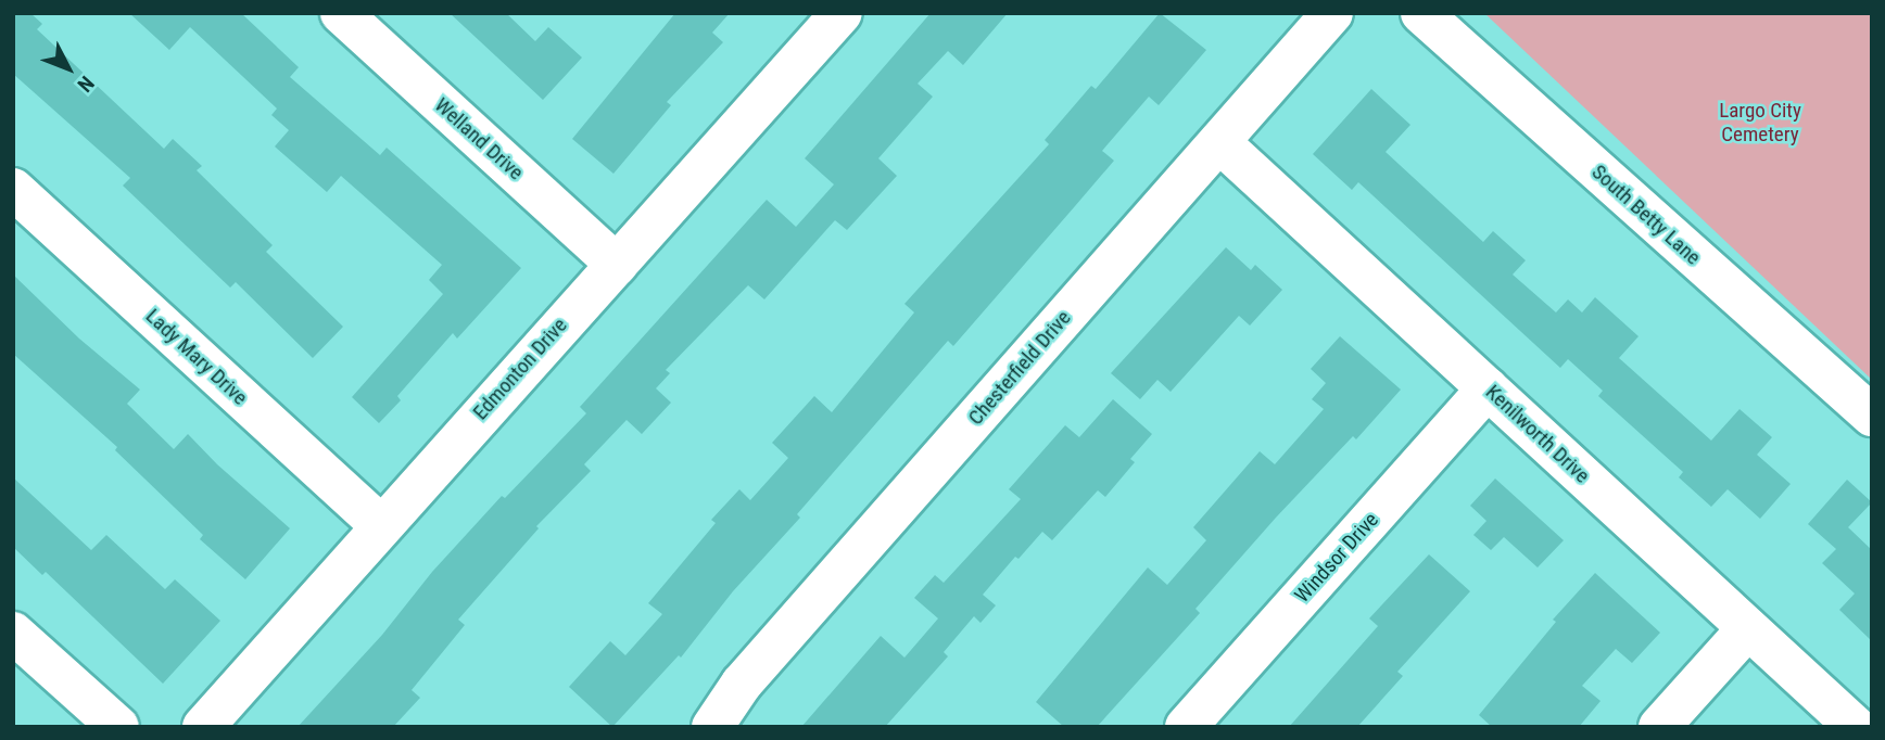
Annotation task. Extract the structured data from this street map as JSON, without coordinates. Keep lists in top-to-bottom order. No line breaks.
{"streets":{"street":["Welland Drive","South Betty Lane","Lady Mary Drive","Chesterfield Drive","Edmonton Drive","Kenilworth Drive","Windsor Drive"]},"crossings":[["Welland Drive","Edmonton Drive"],["Lady Mary Drive","Edmonton Drive"],["Chesterfield Drive","Kenilworth Drive"],["Kenilworth Drive","Windsor Drive"]],"parks":["Largo City Cemetery"],"north":"bottom right"}
